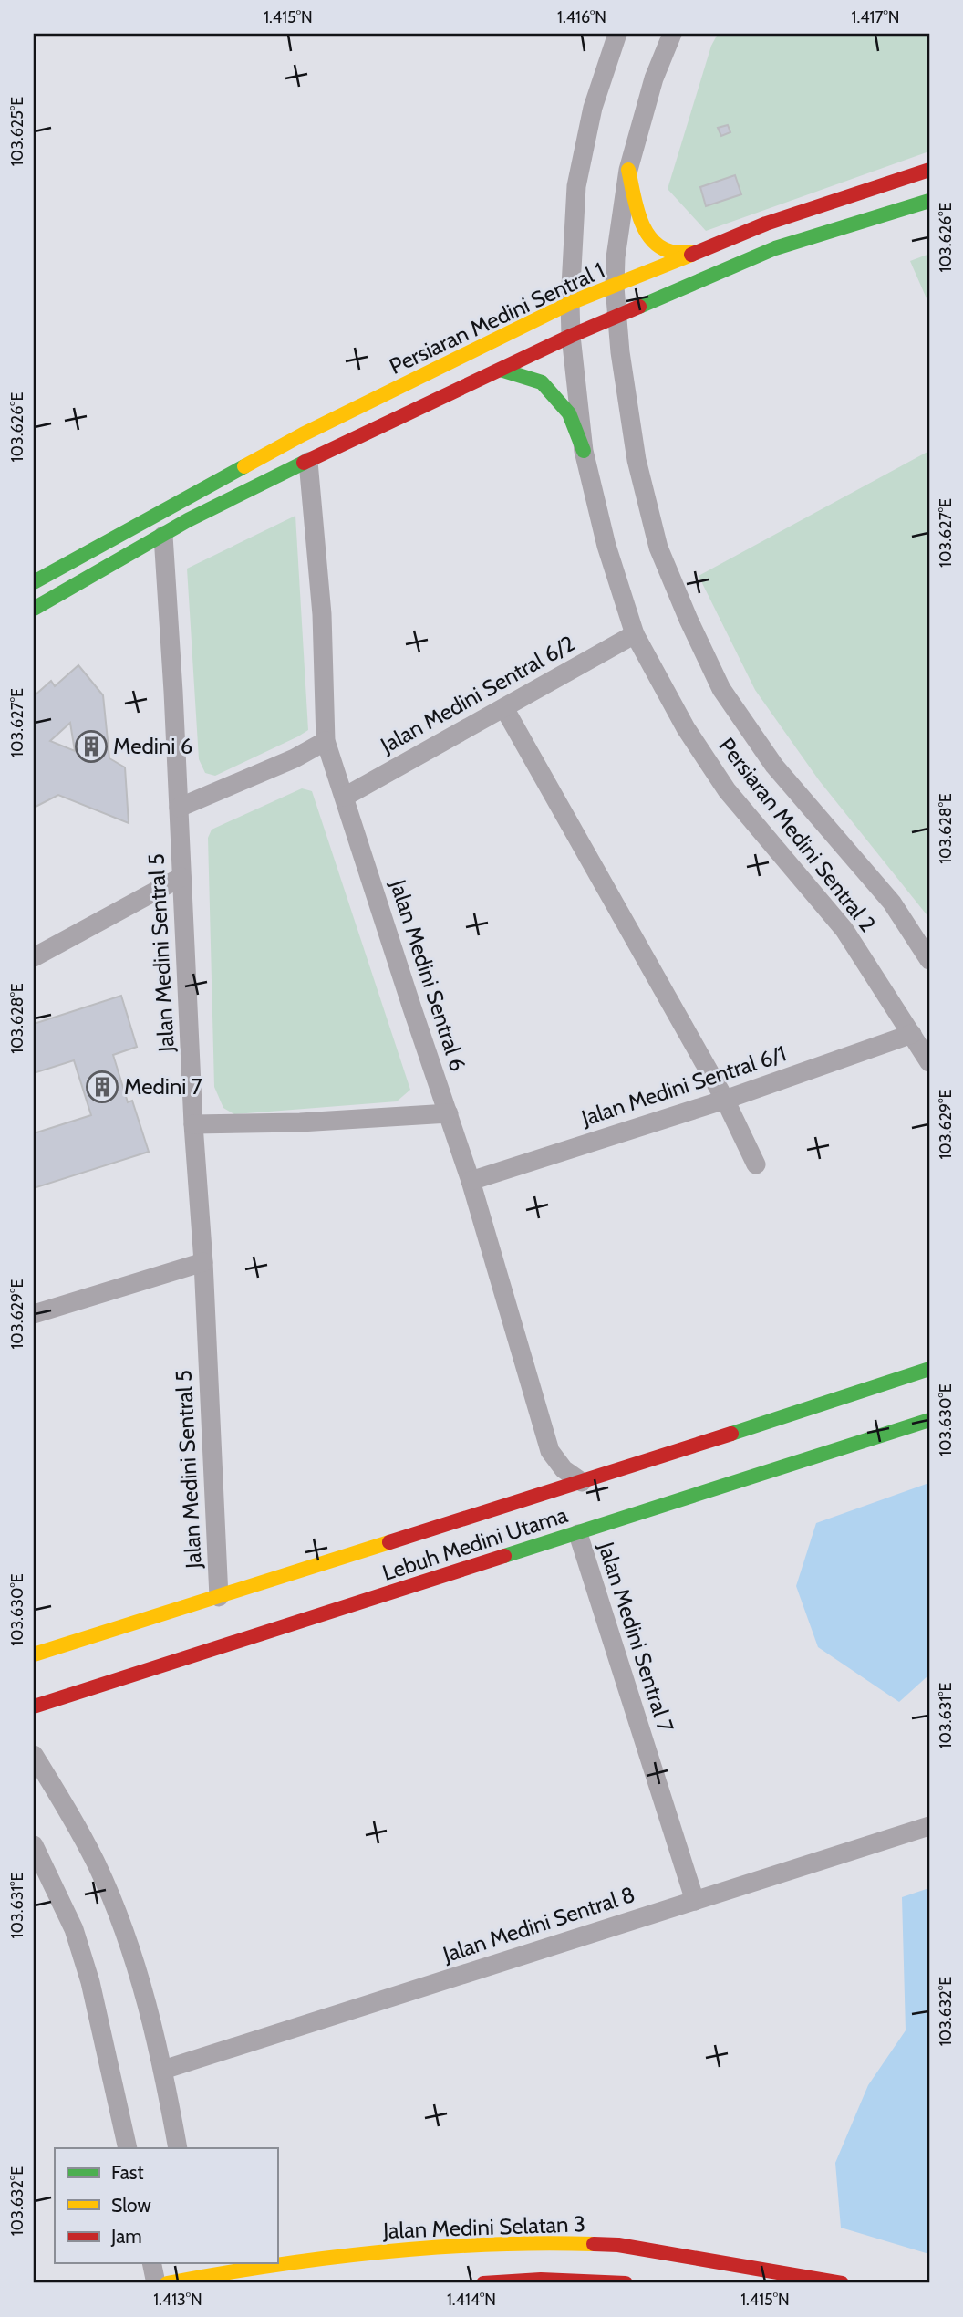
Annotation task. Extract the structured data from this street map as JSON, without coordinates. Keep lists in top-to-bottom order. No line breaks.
{"streets":{"street":["Persiaran Medini Sentral 1","Jalan Medini Sentral 6/2","Persiaran Medini Sentral 2","Jalan Medini Sentral 5","Jalan Medini Sentral 6","Jalan Medini Sentral 6/1","Lebuh Medini Utama","Jalan Medini Sentral 7","Jalan Medini Sentral 8","Jalan Medini Selatan 3"]},"crossings":[["Persiaran Medini Sentral 1","Persiaran Medini Sentral 2"],["Jalan Medini Sentral 6/2","Persiaran Medini Sentral 2"],["Jalan Medini Sentral 6/2","Jalan Medini Sentral 6"],["Persiaran Medini Sentral 2","Jalan Medini Sentral 6/1"],["Jalan Medini Sentral 5","Lebuh Medini Utama"],["Jalan Medini Sentral 6","Jalan Medini Sentral 6/1"],["Jalan Medini Sentral 6","Lebuh Medini Utama"],["Lebuh Medini Utama","Jalan Medini Sentral 7"],["Jalan Medini Sentral 7","Jalan Medini Sentral 8"]],"places":{"building":["Medini 6","Medini 7"]},"legend":["Fast","Slow","Jam"],"coordinates":["1.415°N","1.416°N","1.417°N","103.625°E","103.626°E","103.627°E","103.628°E","103.629°E","103.630°E","103.631°E","103.632°E","1.413°N","1.414°N"]}
